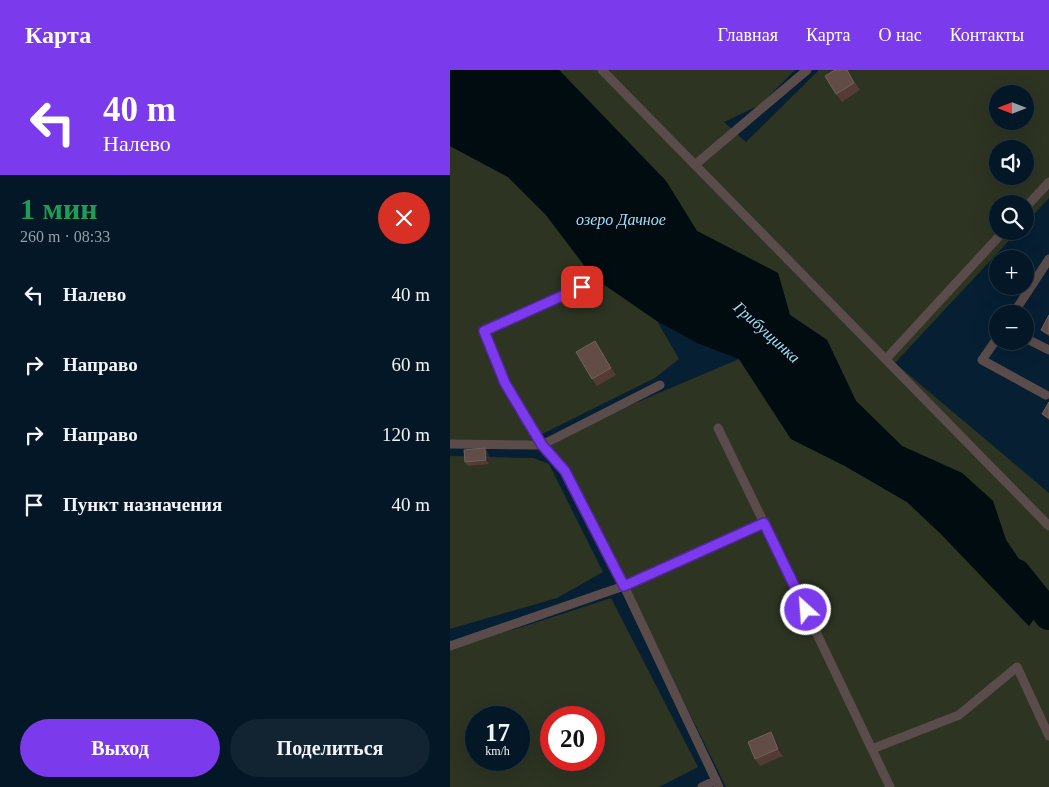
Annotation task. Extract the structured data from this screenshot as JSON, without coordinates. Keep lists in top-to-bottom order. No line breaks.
{"water":["озеро Дачное","Грибущинка"],"north":"left","page":{"header":"Карта","nav":["Главная","Карта","О нас","Контакты"],"turn":["40 m","Налево"],"map_buttons":["+","−"],"heading":["1 мин","260 m · 08:33"],"list":[{"name":"Налево","value":"40 m"},{"name":"Направо","value":"60 m"},{"name":"Направо","value":"120 m"},{"name":"Пункт назначения","value":"40 m"}],"speed":"17 km/h","limit":"20","buttons":["Выход","Поделиться"]}}
